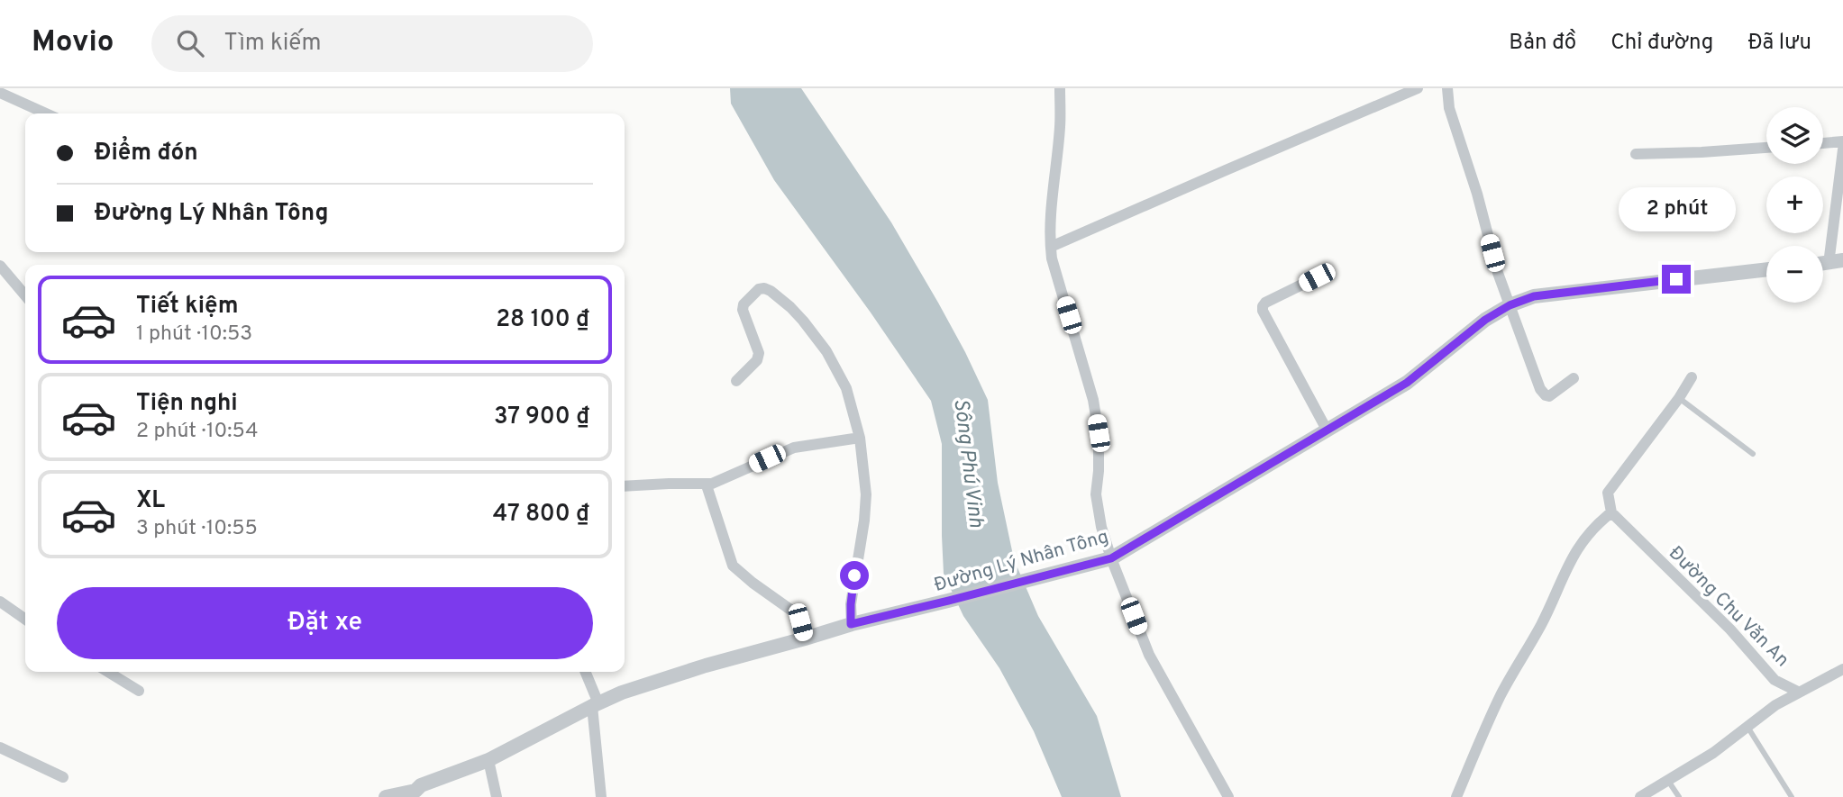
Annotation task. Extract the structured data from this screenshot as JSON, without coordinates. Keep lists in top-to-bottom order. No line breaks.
{"streets":{"street":["Đường Lý Nhân Tông","Đường Chu Văn An"]},"water":["Sông Phú Vinh"],"page":{"header":"Movio","search":"Tìm kiếm","nav":["Bản đồ","Chỉ đường","Đã lưu"],"map_buttons":["+","−"],"banner":["Điểm đón","Đường Lý Nhân Tông"],"bubble":"2 phút","list":[{"name":"Tiết kiệm","note":"1 phút · 10:53","value":"28 100 ₫"},{"name":"Tiện nghi","note":"2 phút · 10:54","value":"37 900 ₫"},{"name":"XL","note":"3 phút · 10:55","value":"47 800 ₫"}],"buttons":"Đặt xe"}}
